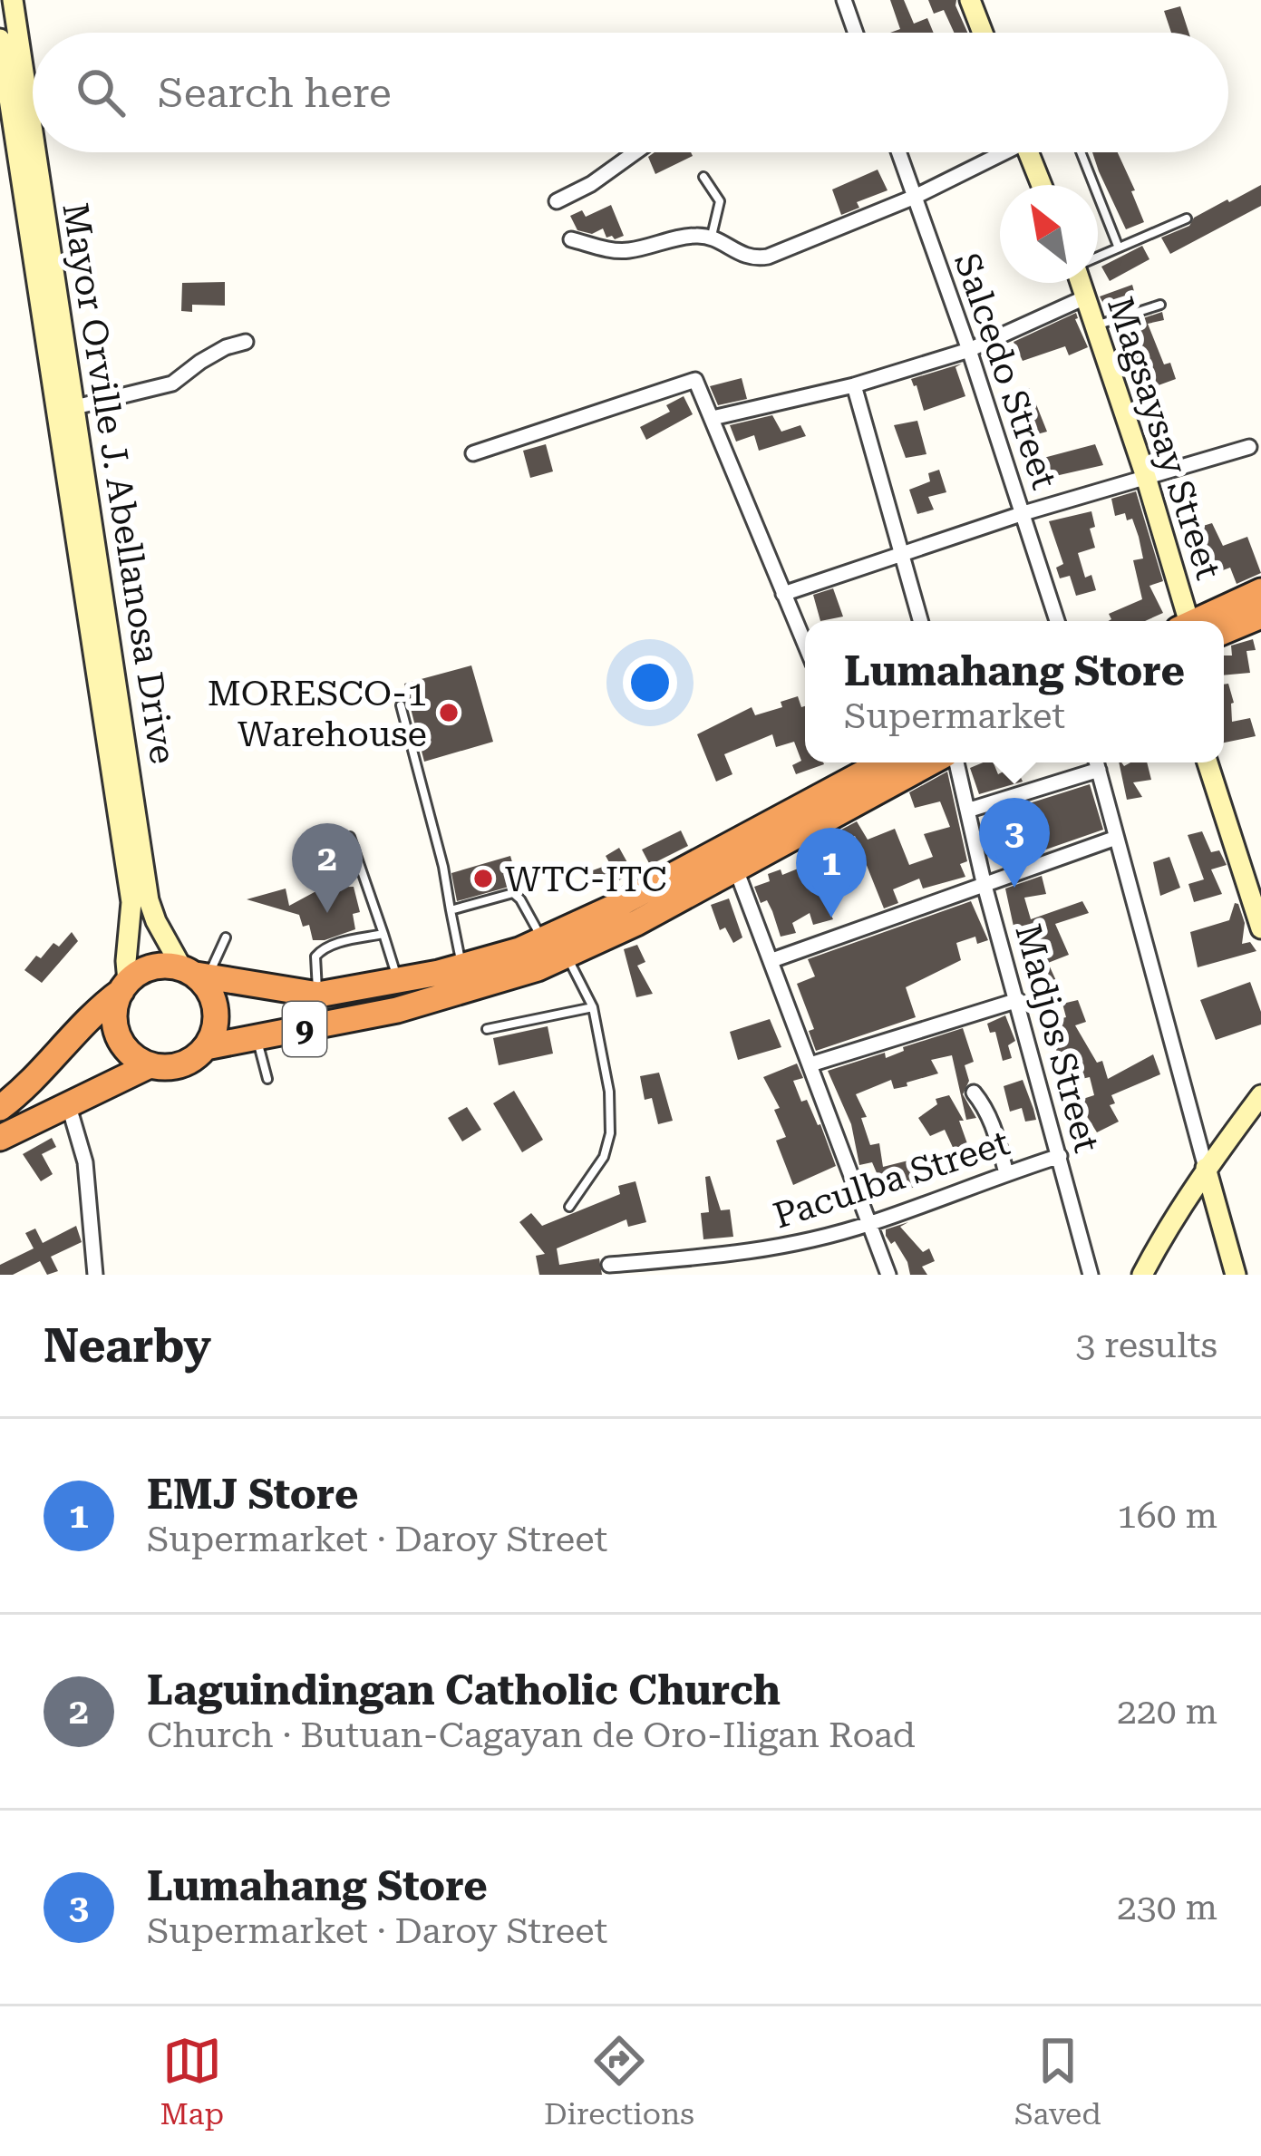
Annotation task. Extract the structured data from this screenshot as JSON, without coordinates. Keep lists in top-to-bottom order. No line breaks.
{"streets":{"highway":["9"],"main road":["Magsaysay Street","Mayor Orville J. Abellanosa Drive"],"street":["Salcedo Street","Madjos Street","Paculba Street"]},"crossings":[["Mayor Orville J. Abellanosa Drive","9"],["Madjos Street","Paculba Street"]],"places":["MORESCO-1 Warehouse","WTC-ITC"],"north":"top left","page":{"search":"Search here","popup":["Lumahang Store","Supermarket"],"pins":["3","2","1"],"heading":["Nearby","3 results"],"list":[{"mark":"1","name":"EMJ Store","note":"Supermarket · Daroy Street","value":"160 m"},{"mark":"2","name":"Laguindingan Catholic Church","note":"Church · Butuan-Cagayan de Oro-Iligan Road","value":"220 m"},{"mark":"3","name":"Lumahang Store","note":"Supermarket · Daroy Street","value":"230 m"}],"nav":["Map","Directions","Saved"]}}
